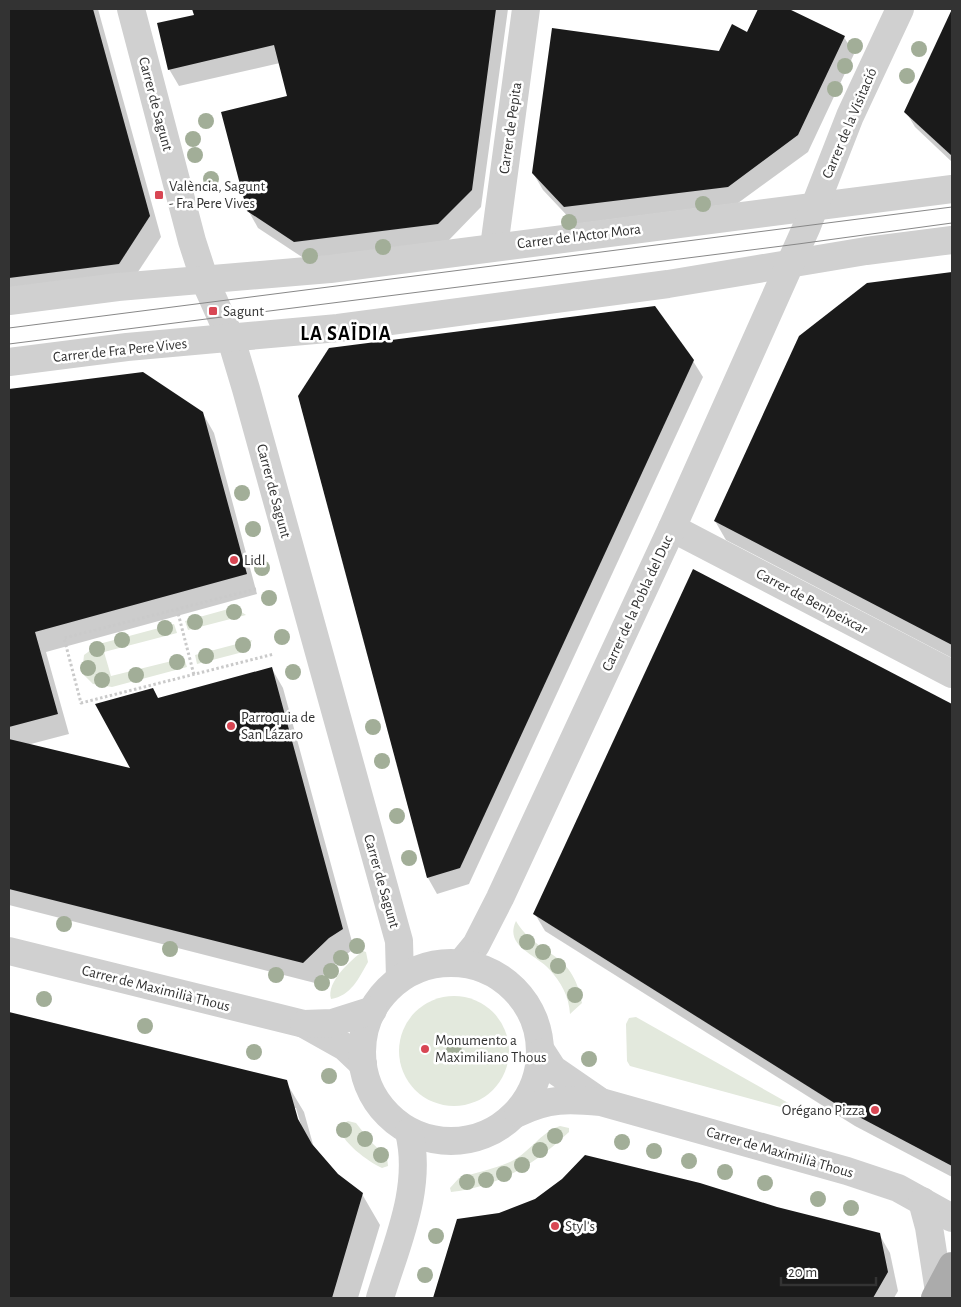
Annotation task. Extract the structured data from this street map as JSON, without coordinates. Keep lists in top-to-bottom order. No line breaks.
{"streets":{"street":["Carrer de Sagunt","Carrer de la Visitació","Carrer de Pepita","Carrer de l'Actor Mora","Carrer de Fra Pere Vives","Carrer de Benipeixcar","Carrer de la Pobla del Duc","Carrer de Maximilià Thous"]},"crossings":[["Carrer de Sagunt","Carrer de l'Actor Mora"],["Carrer de Sagunt","Carrer de Fra Pere Vives"],["Carrer de la Visitació","Carrer de l'Actor Mora"],["Carrer de la Visitació","Carrer de la Pobla del Duc"],["Carrer de Pepita","Carrer de l'Actor Mora"],["Carrer de Benipeixcar","Carrer de la Pobla del Duc"]],"districts":["LA SAÏDIA"],"places":{"transit":["València, Sagunt - Fra Pere Vives","Sagunt"],"other":["Lidl","Parroquia de San Lázaro","Monumento a Maximiliano Thous","Orégano Pizza","Styl's"]},"scale_bar":"20 m"}
